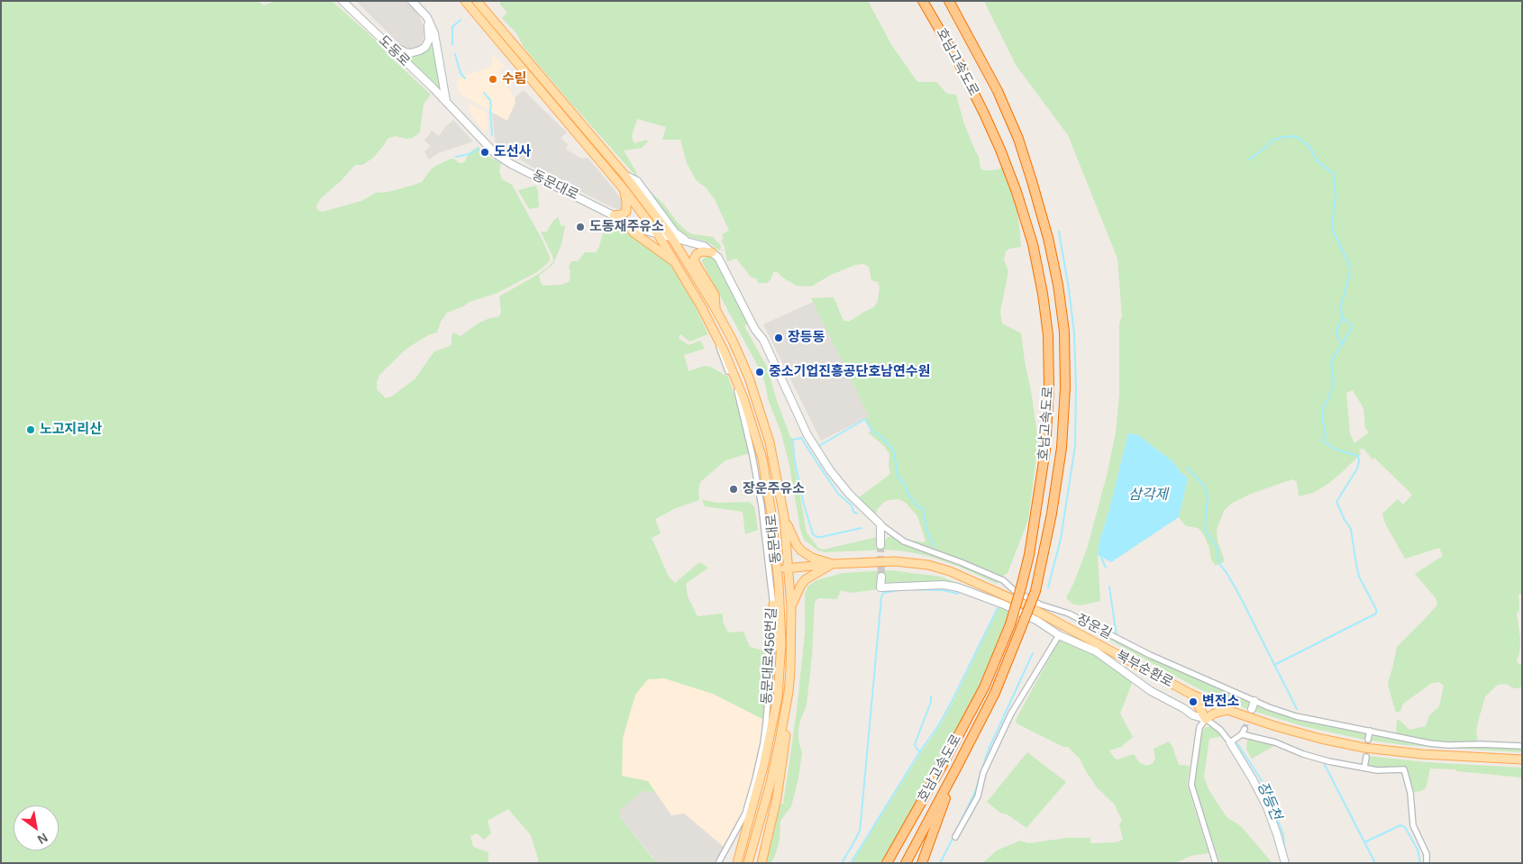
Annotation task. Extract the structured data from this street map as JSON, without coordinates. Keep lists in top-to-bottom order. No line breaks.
{"streets":{"highway":["호남고속도로"],"main road":["동문대로","북부순환로"],"street":["도동로","장운길","동문대로456번길"]},"crossings":[["도동로","동문대로"],["동문대로","동문대로456번길"],["동문대로","북부순환로"]],"water":["삼각제","장등천"],"places":["수림","도선사","도동재주유소","장등동","중소기업진흥공단호남연수원","노고지리산","장운주유소","변전소"],"north":"bottom right"}
